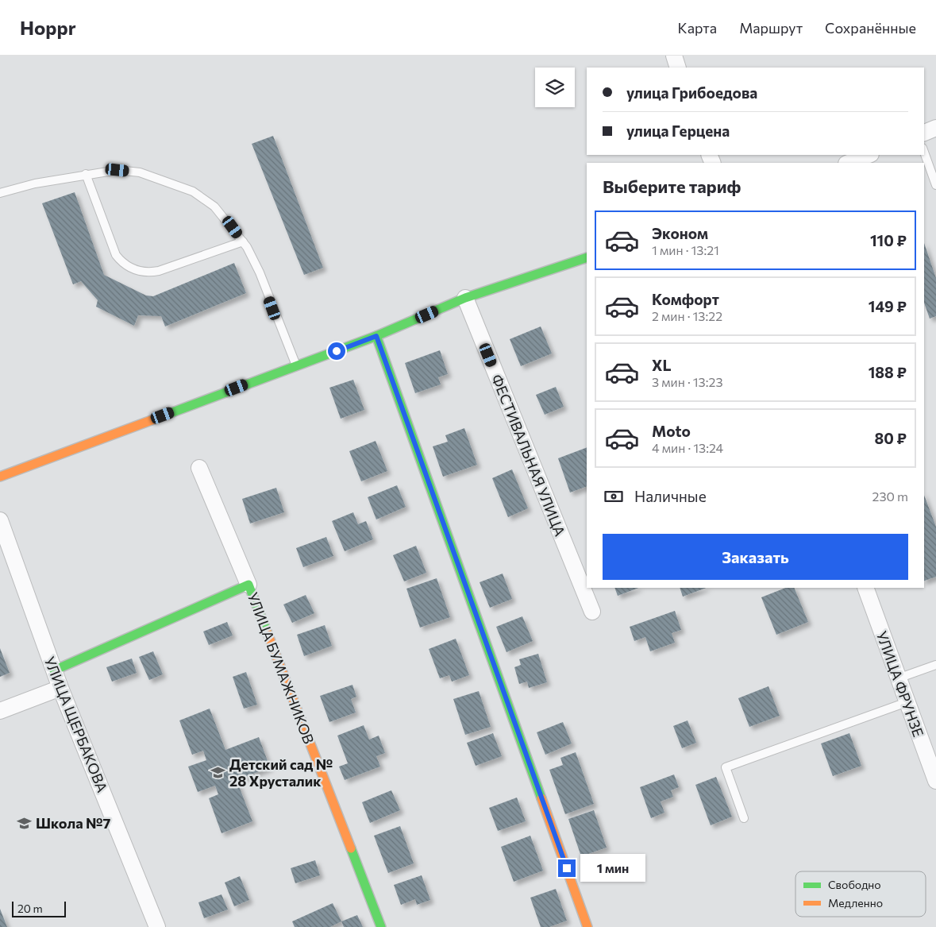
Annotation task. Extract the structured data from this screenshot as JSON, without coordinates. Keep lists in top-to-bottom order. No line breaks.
{"streets":{"street":["ФЕСТИВАЛЬНАЯ УЛИЦА","УЛИЦА БУМАЖНИКОВ","УЛИЦА ФРУНЗЕ","УЛИЦА ЩЕРБАКОВА"]},"crossings":[["УЛИЦА БУМАЖНИКОВ","УЛИЦА ЩЕРБАКОВА"]],"places":{"school or university":["Детский сад № 28 Хрусталик","Школа №7"]},"legend":["Свободно","Медленно"],"scale_bar":"20 m","page":{"header":"Hoppr","nav":["Карта","Маршрут","Сохранённые"],"banner":["улица Грибоедова","улица Герцена"],"heading":"Выберите тариф","list":[{"name":"Эконом","note":"1 мин · 13:21","value":"110 ₽"},{"name":"Комфорт","note":"2 мин · 13:22","value":"149 ₽"},{"name":"XL","note":"3 мин · 13:23","value":"188 ₽"},{"name":"Moto","note":"4 мин · 13:24","value":"80 ₽"}],"pay":["Наличные","230 m"],"buttons":"Заказать","bubble":"1 мин","scale":"20 m"}}
